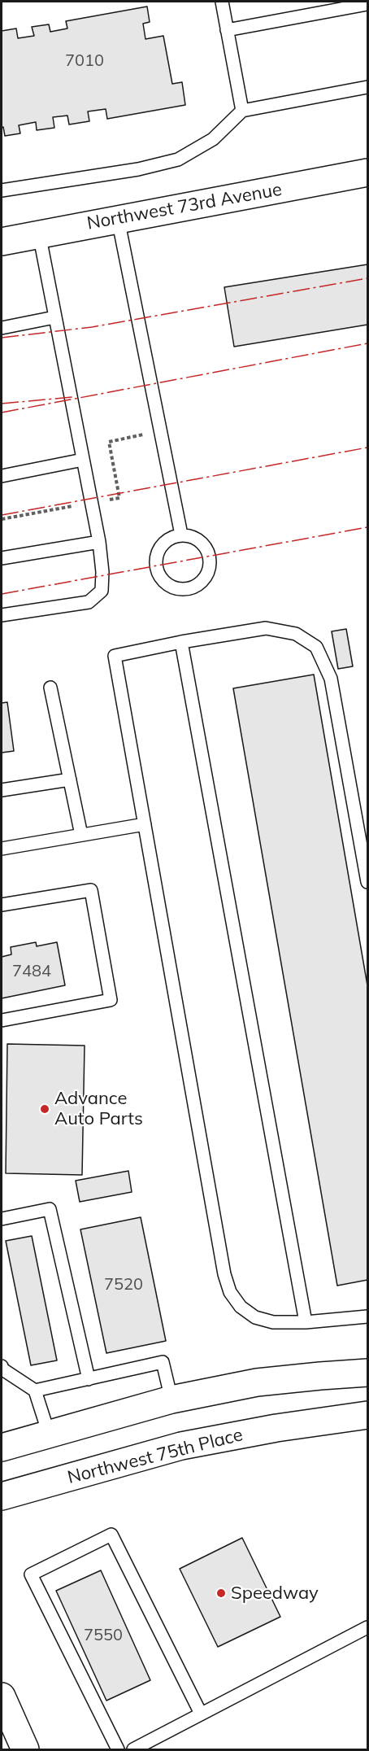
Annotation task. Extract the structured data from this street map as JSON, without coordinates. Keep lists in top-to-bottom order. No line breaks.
{"streets":{"street":["Northwest 73rd Avenue","Northwest 75th Place"]},"places":["Advance Auto Parts","Speedway"],"house_numbers":["7010","7484","7520","7550"]}
